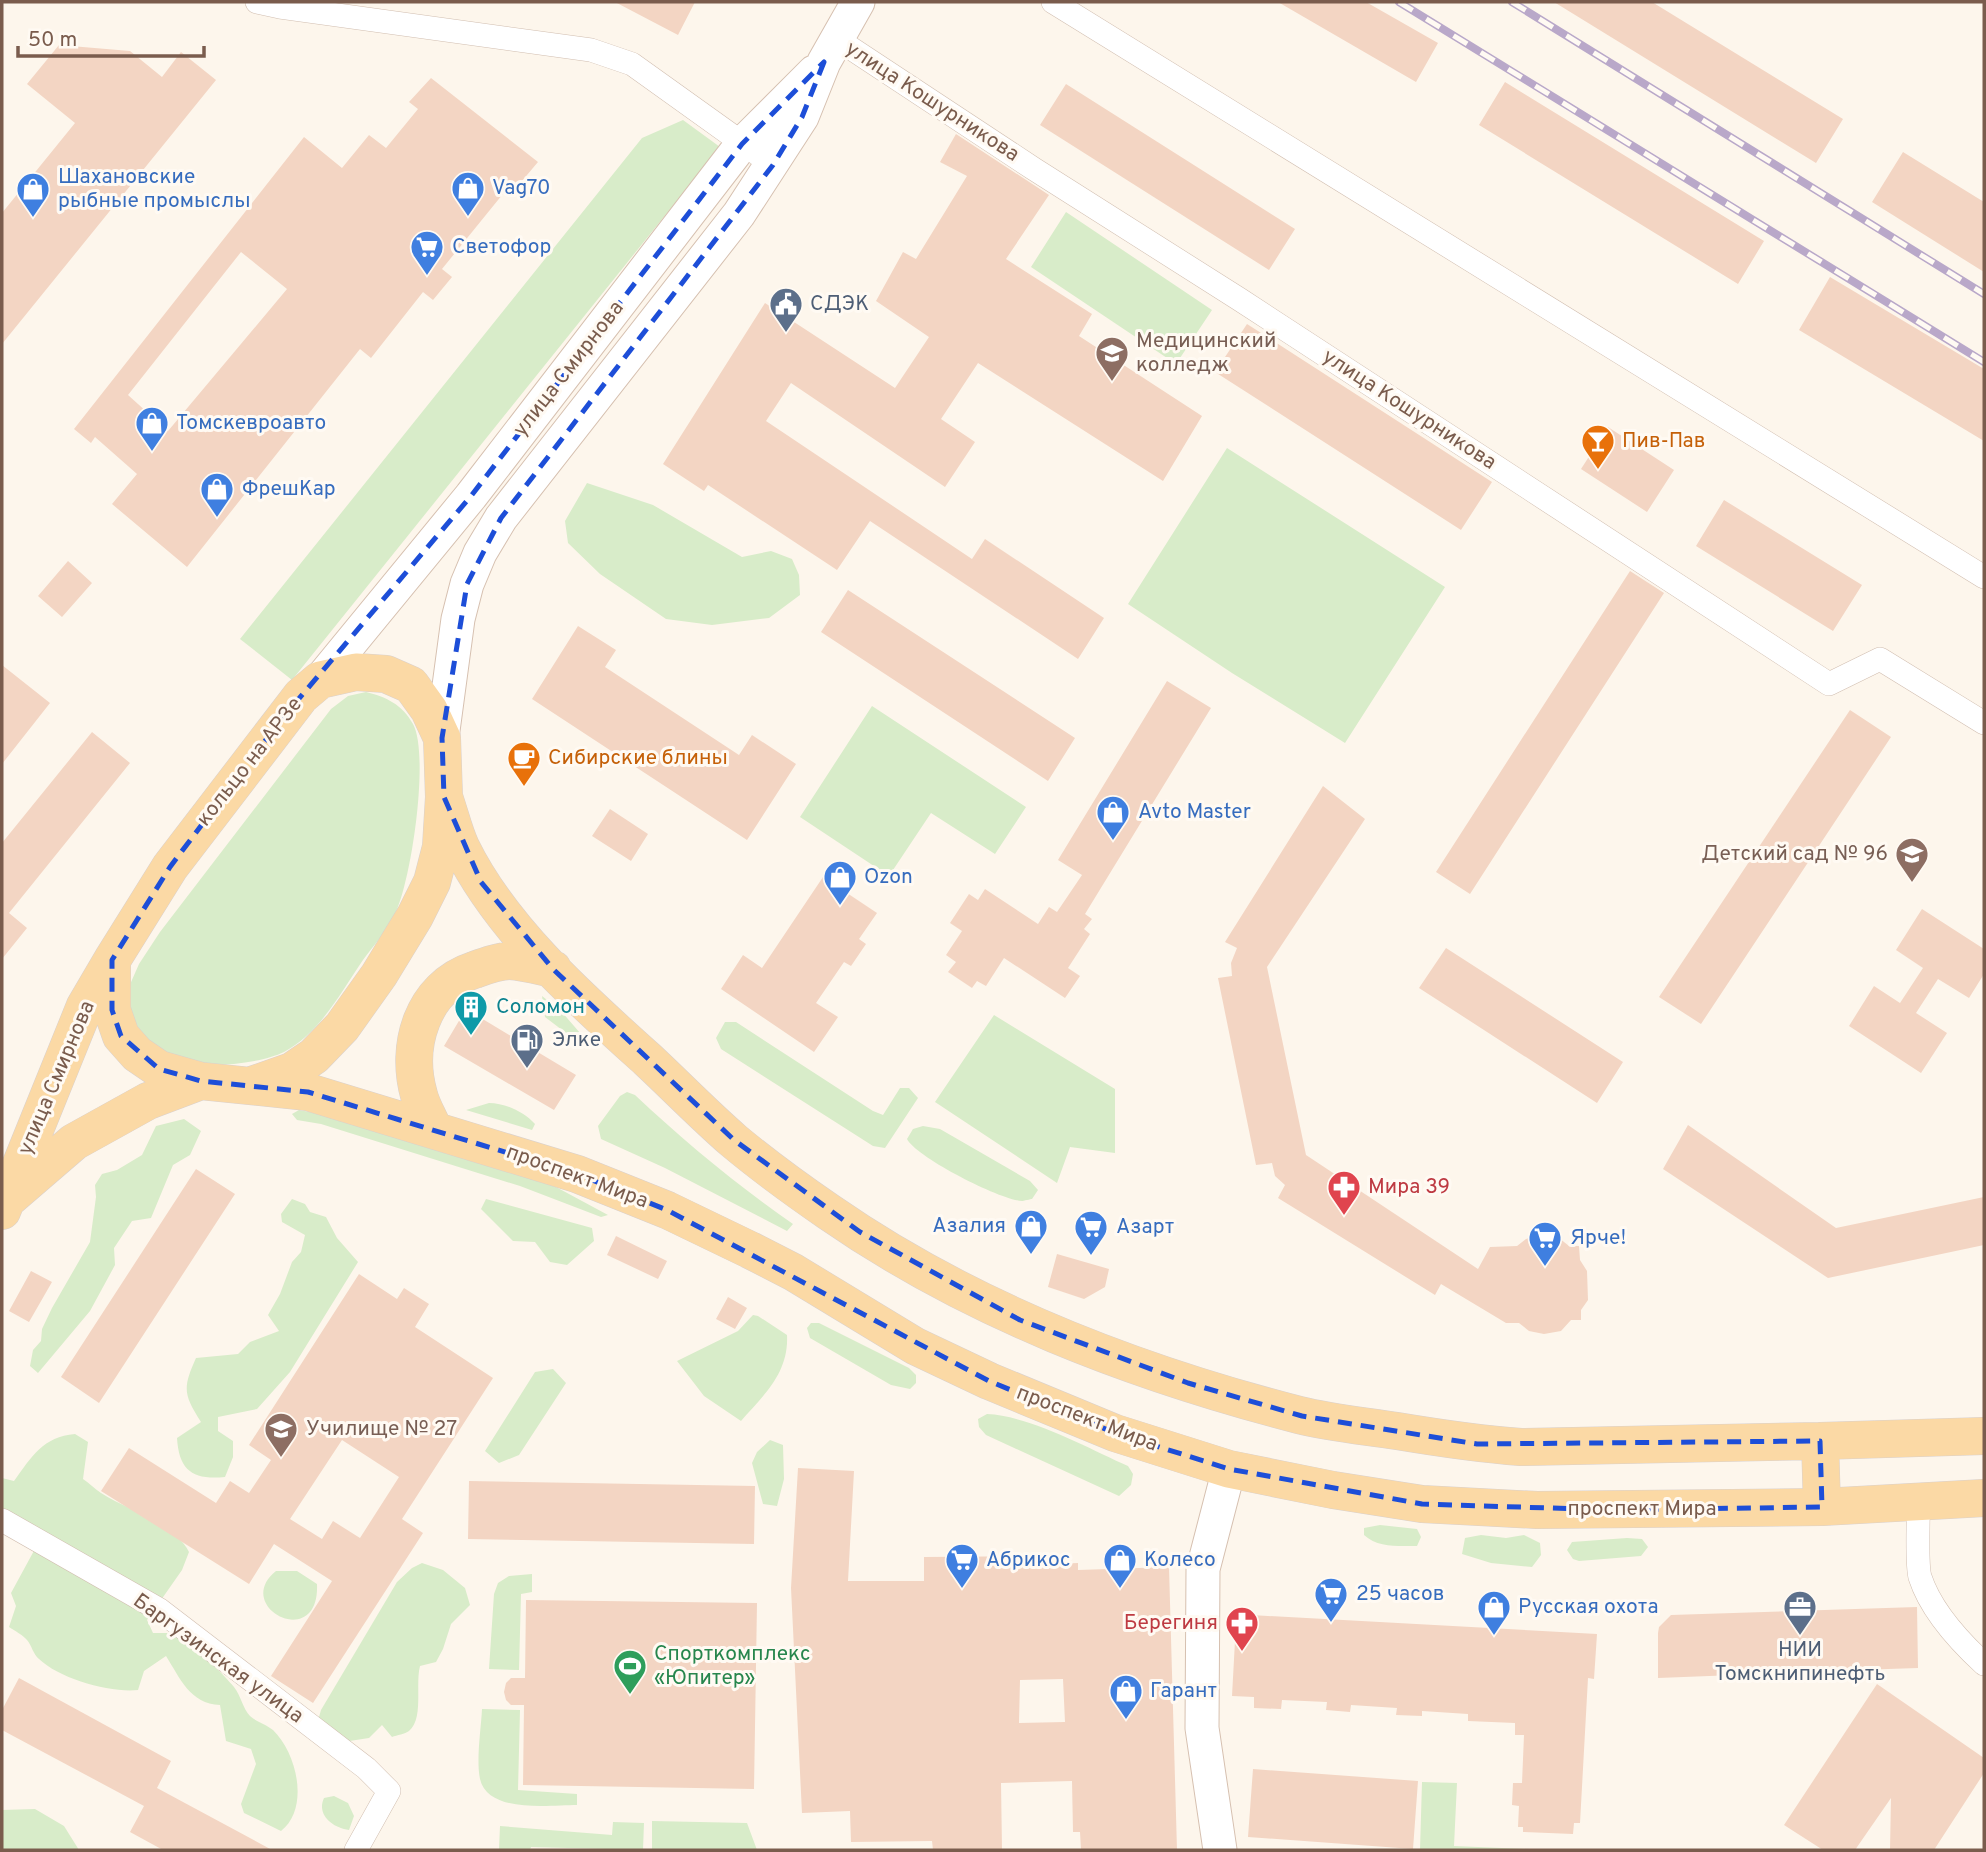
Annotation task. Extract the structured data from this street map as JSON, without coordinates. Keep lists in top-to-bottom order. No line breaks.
{"streets":{"main road":["улица Смирнова","кольцо на АРЗе","проспект Мира"],"street":["улица Кошурникова","Баргузинская улица"]},"crossings":[["улица Кошурникова","улица Смирнова"],["улица Смирнова","кольцо на АРЗе"],["кольцо на АРЗе","проспект Мира"]],"places":{"shop":["Vag70","Шахановские рыбные промыслы","Томскевроавто","ФрешКар","Avto Master","Ozon","Азалия","Колесо","Русская охота","Гарант"],"supermarket":["Светофор","Азарт","Ярче!","Абрикос","25 часов"],"public building":["СДЭК"],"school or university":["Медицинский колледж","Детский сад № 96","Училище № 27"],"bar":["Пив-Пав"],"cafe":["Сибирские блины"],"building":["Соломон"],"fuel station":["Элке"],"pharmacy":["Мира 39","Берегиня"],"office":["НИИ Томскнипинефть"],"sports":["Спорткомплекс «Юпитер»"]},"scale_bar":"50 m"}
